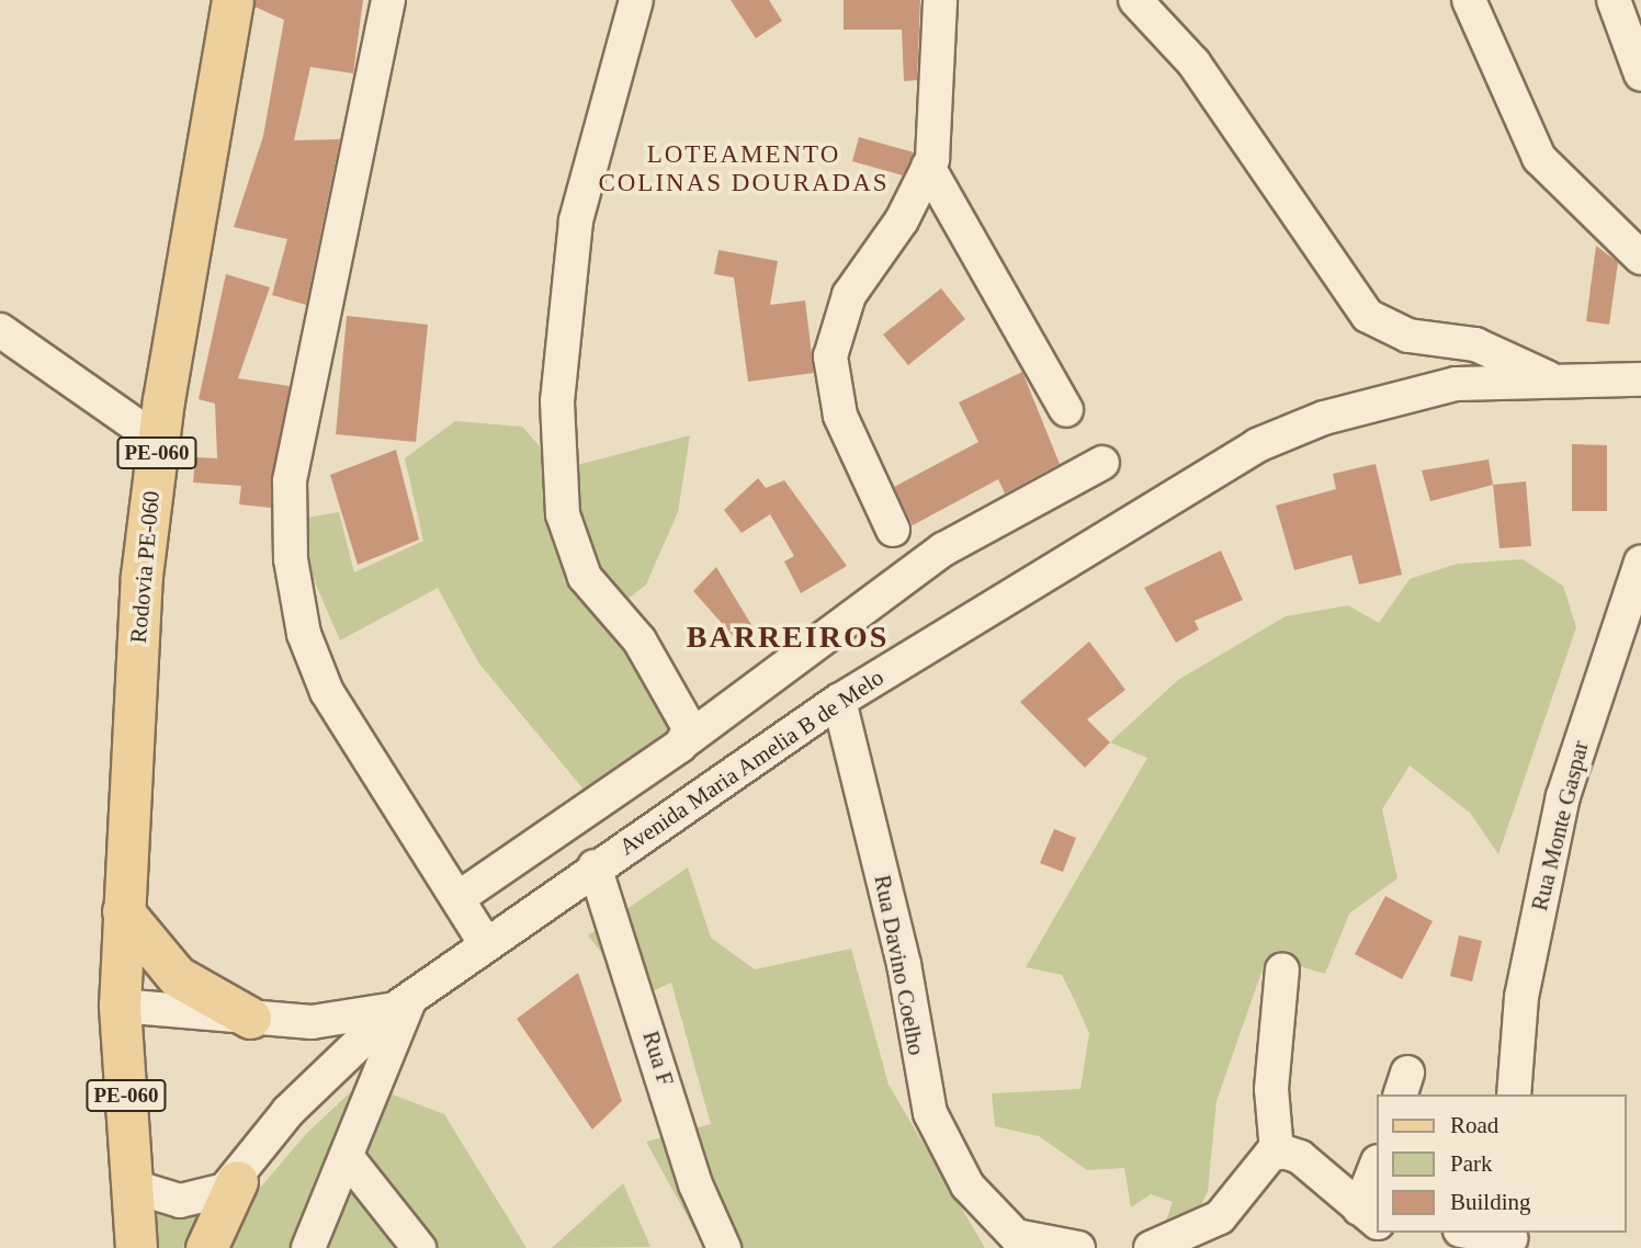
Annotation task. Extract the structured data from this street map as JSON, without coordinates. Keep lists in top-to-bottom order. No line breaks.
{"streets":{"main road":["PE-060","Rodovia PE-060"],"street":["Avenida Maria Amelia B de Melo","Rua Monte Gaspar","Rua Davino Coelho","Rua F"]},"crossings":[["PE-060","Rodovia PE-060"],["Avenida Maria Amelia B de Melo","Rua Davino Coelho"],["Avenida Maria Amelia B de Melo","Rua F"]],"districts":["LOTEAMENTO COLINAS DOURADAS","BARREIROS"],"legend":["Road","Park","Building"]}
